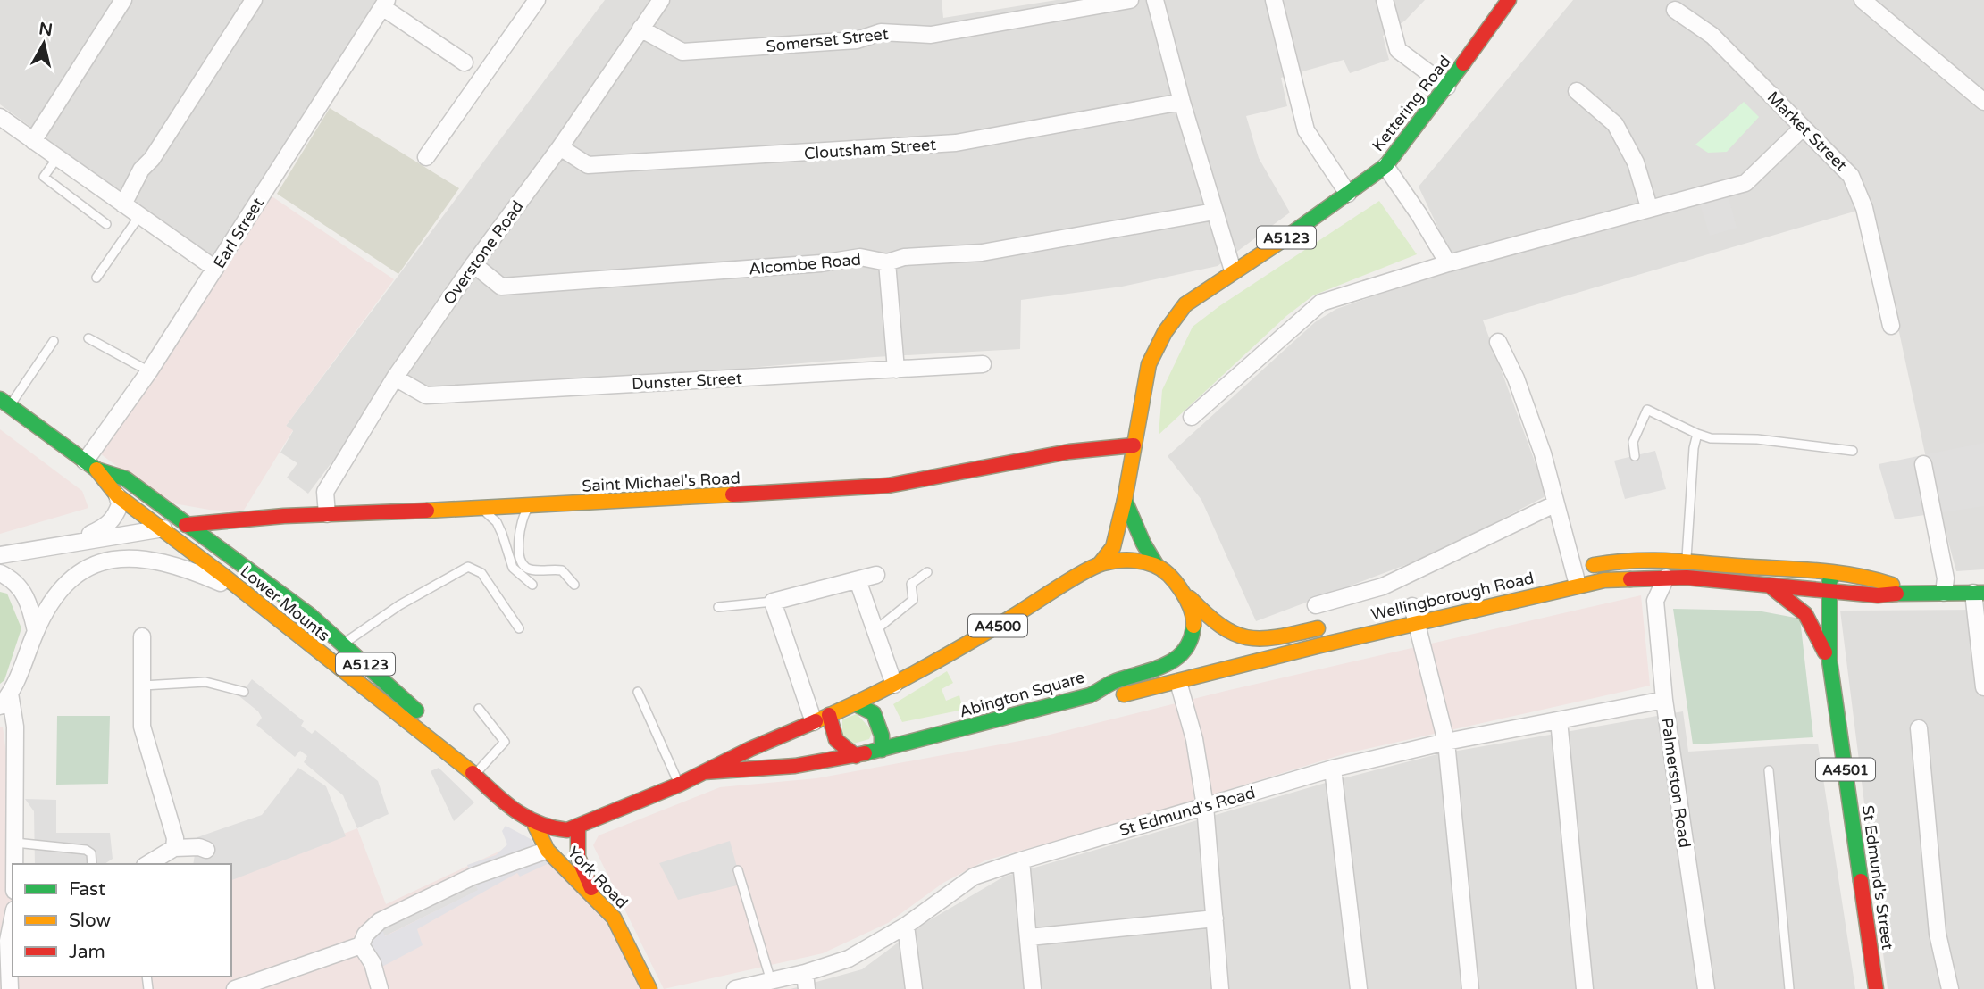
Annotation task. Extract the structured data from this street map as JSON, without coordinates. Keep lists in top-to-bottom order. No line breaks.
{"streets":{"main road":["Kettering Road","A5123","Saint Michael's Road","Wellingborough Road","Lower Mounts","A4500","Abington Square","A4501","York Road","St Edmund's Street"],"street":["Somerset Street","Market Street","Cloutsham Street","Earl Street","Overstone Road","Alcombe Road","Dunster Street","Palmerston Road","St Edmund's Road"]},"crossings":[["Somerset Street","Overstone Road"],["Kettering Road","A5123"],["Kettering Road","Saint Michael's Road"],["Cloutsham Street","Overstone Road"],["Earl Street","A5123"],["Earl Street","Lower Mounts"],["A5123","Saint Michael's Road"],["A5123","Lower Mounts"],["A5123","Abington Square"],["Overstone Road","Alcombe Road"],["Overstone Road","Dunster Street"],["Overstone Road","Saint Michael's Road"],["Saint Michael's Road","Lower Mounts"],["Wellingborough Road","Abington Square"],["Wellingborough Road","Palmerston Road"],["Wellingborough Road","St Edmund's Street"],["Lower Mounts","Abington Square"],["Lower Mounts","York Road"],["Abington Square","York Road"],["Palmerston Road","St Edmund's Road"]],"legend":["Fast","Slow","Jam"],"north":"top"}
